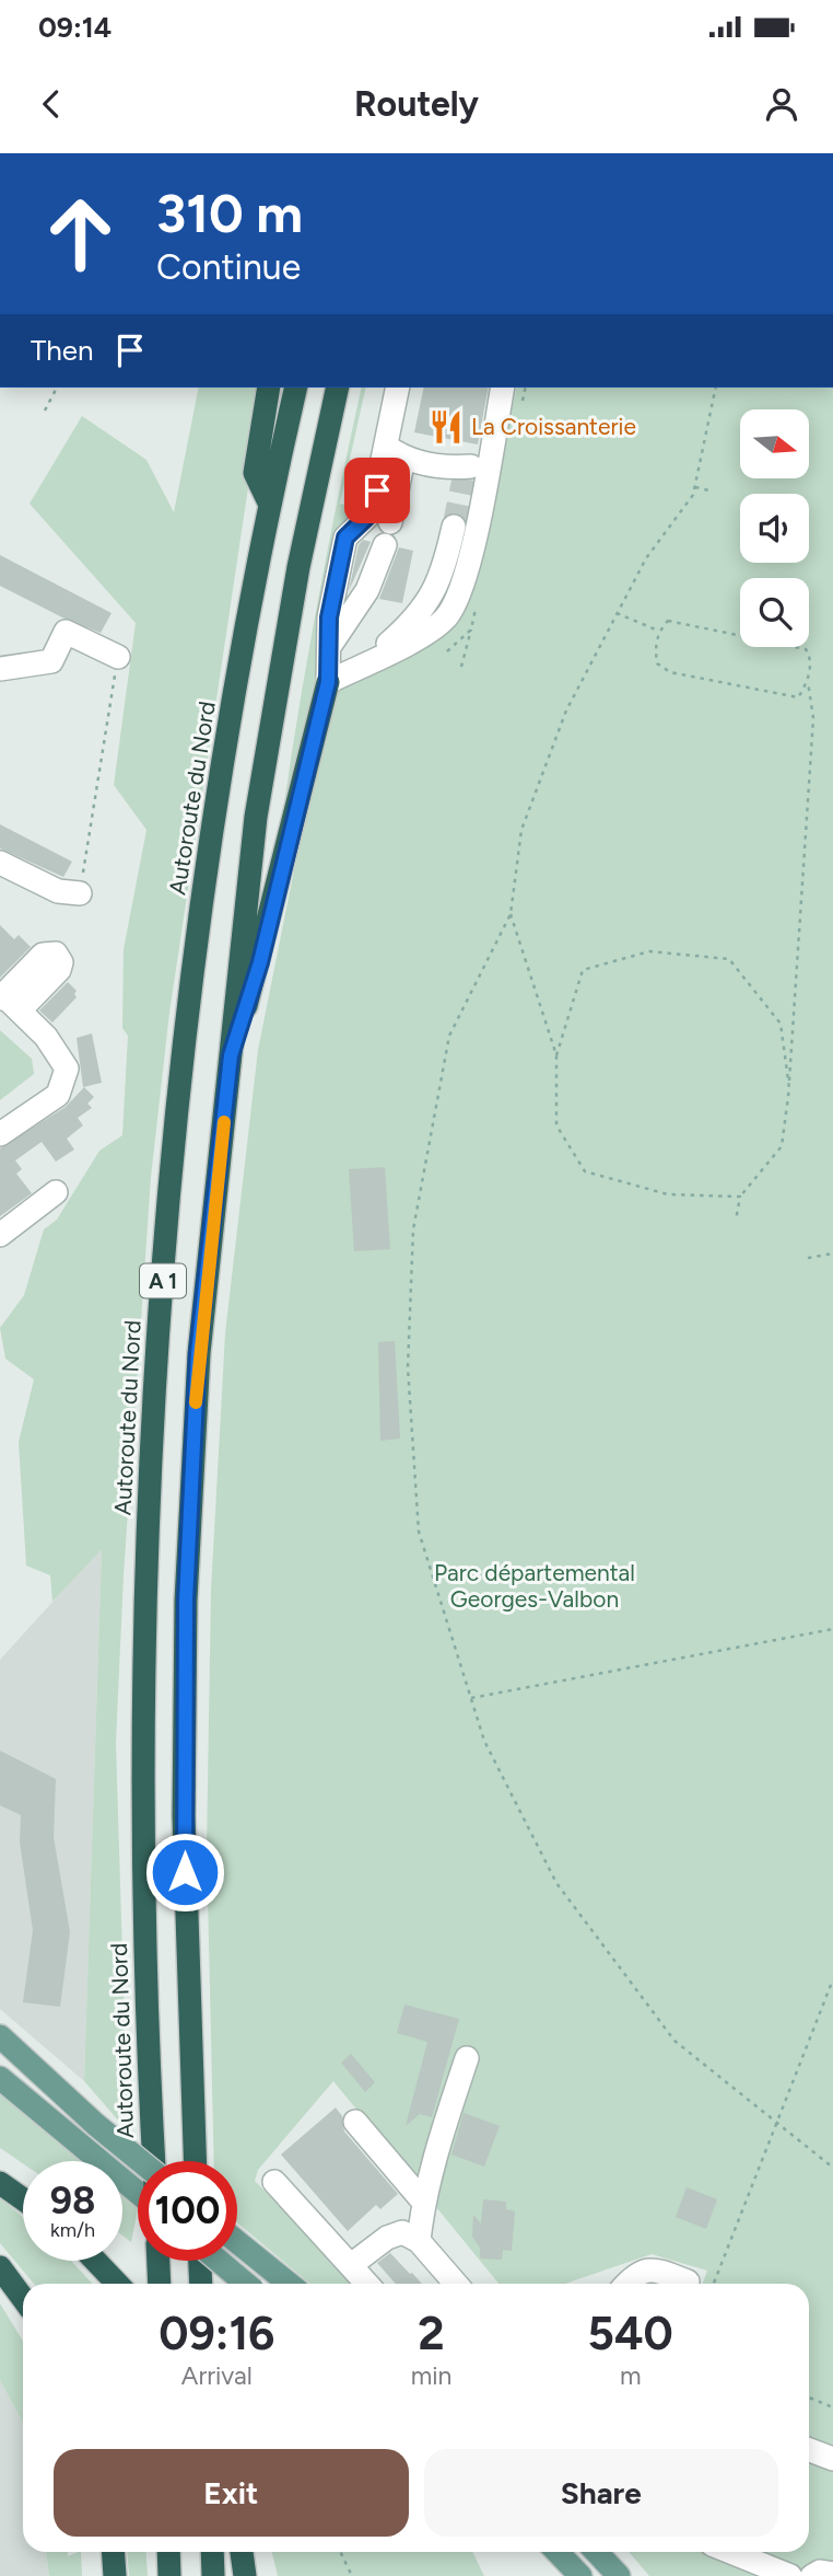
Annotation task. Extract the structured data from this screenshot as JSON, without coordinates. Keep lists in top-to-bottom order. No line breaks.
{"streets":{"highway":["Autoroute du Nord","A 1"]},"parks":["Parc départemental Georges-Valbon"],"places":{"restaurant":["La Croissanterie"]},"north":"right","page":{"status":"09:14","header":"Routely","turn":["310 m","Continue"],"then":"Then","speed":"98 km/h","limit":"100","eta":["09:16","Arrival","2","min","540","m"],"buttons":["Exit","Share"]}}
